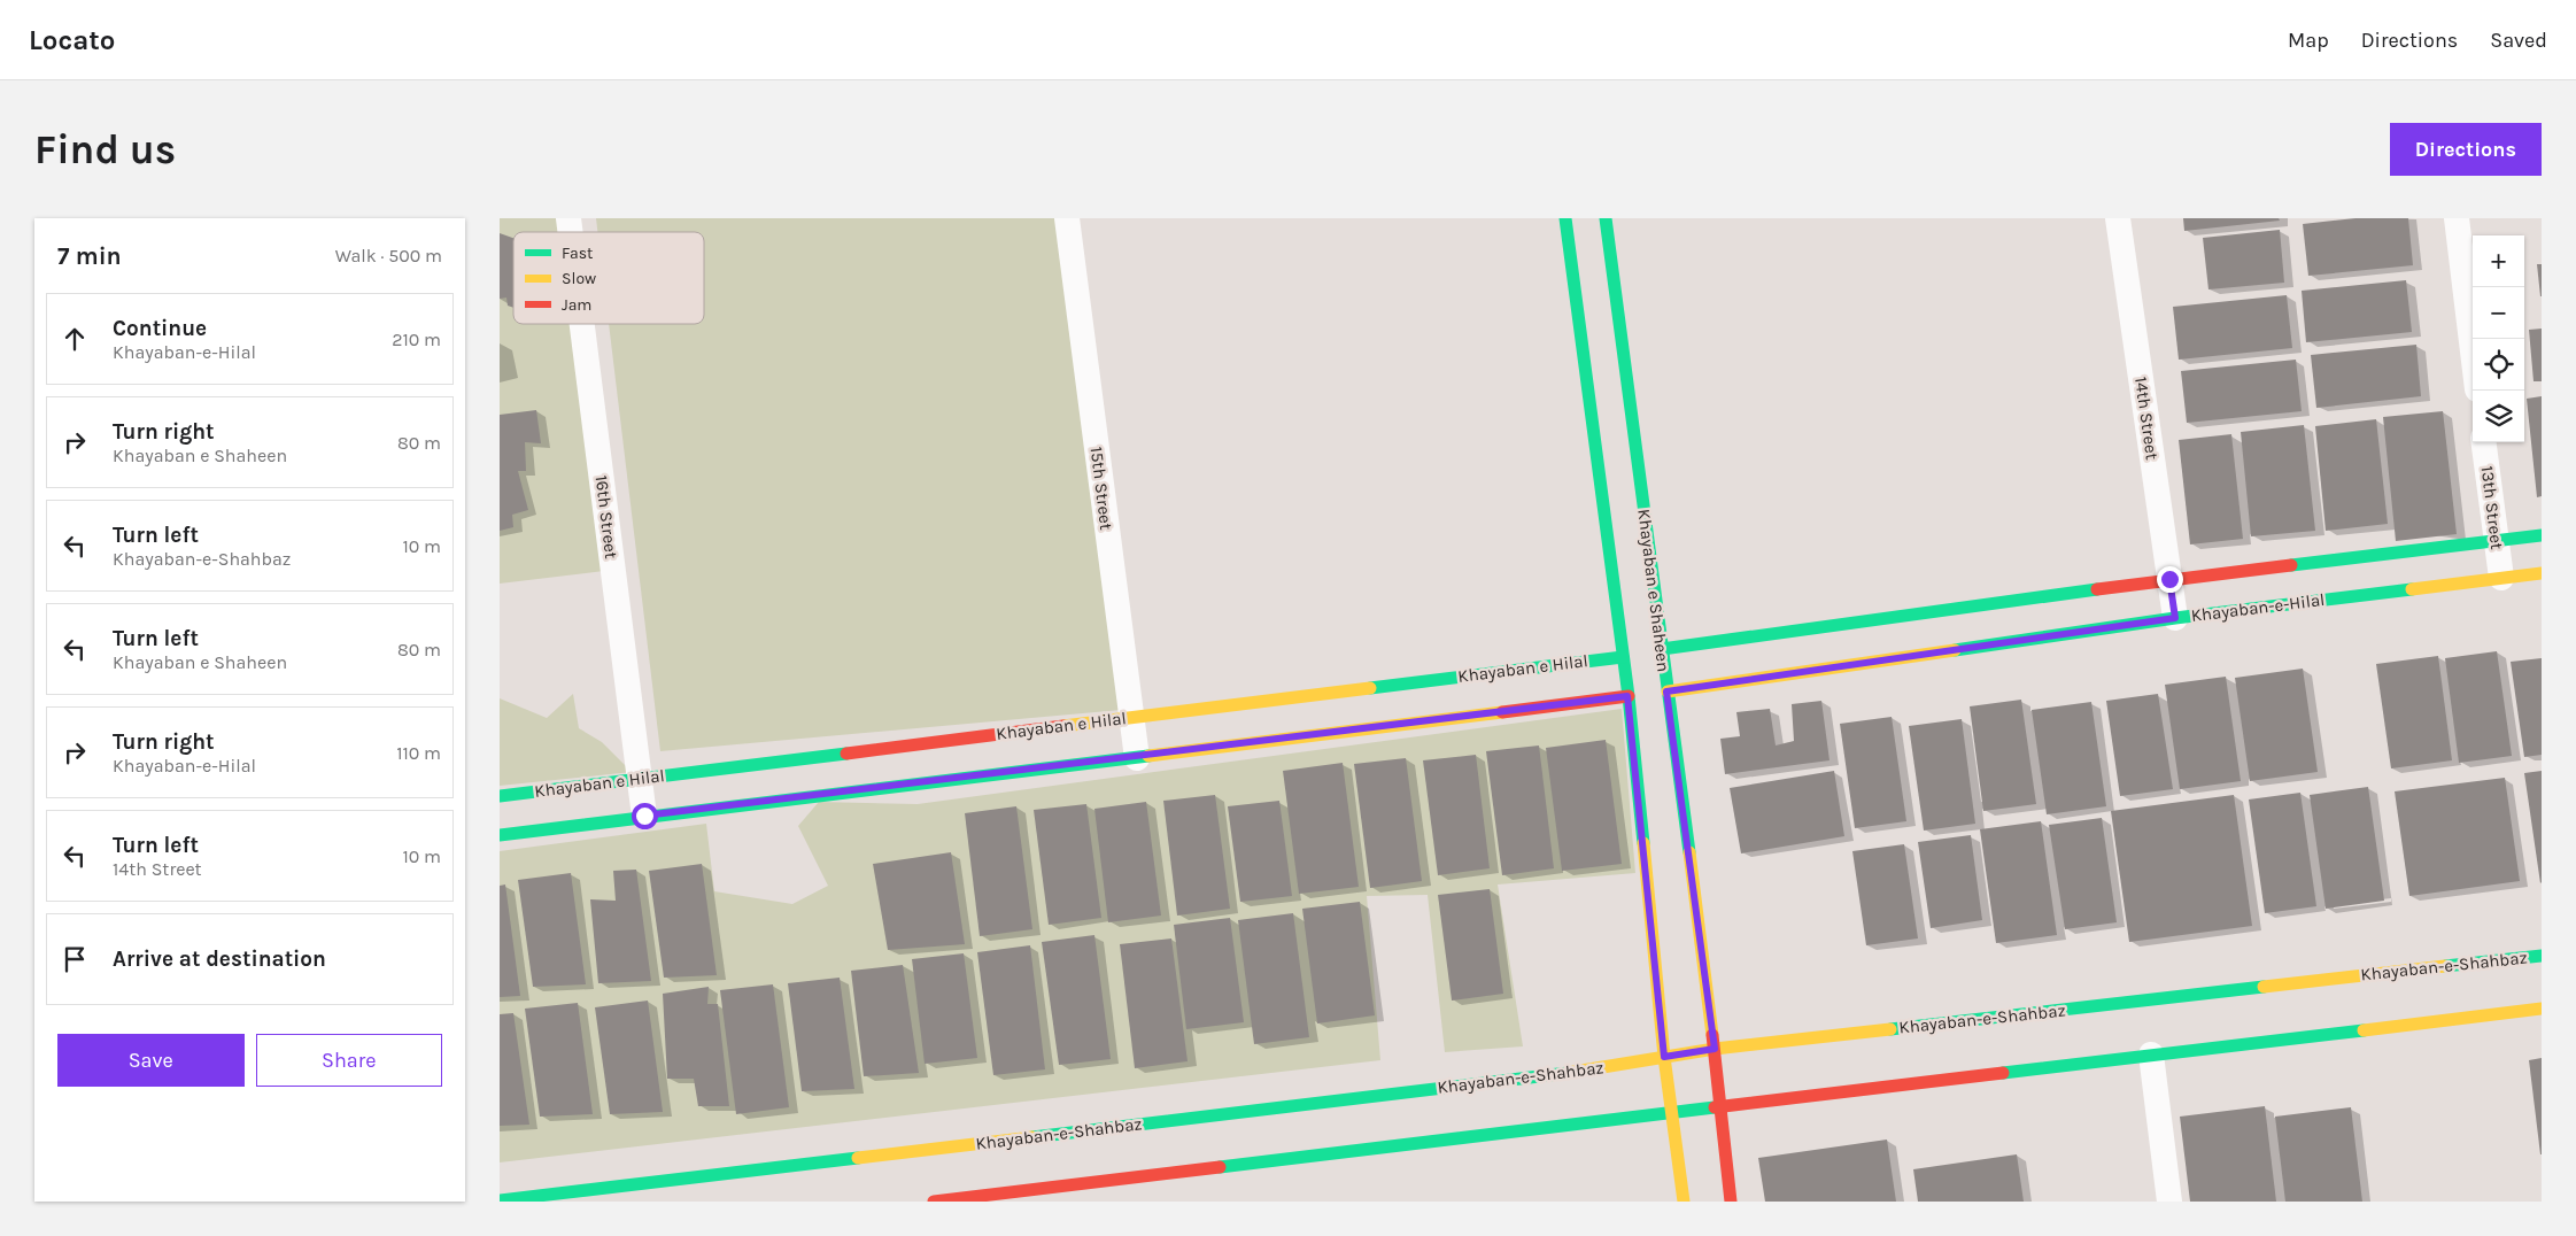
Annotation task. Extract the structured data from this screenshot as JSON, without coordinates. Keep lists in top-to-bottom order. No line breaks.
{"streets":{"main road":["Khayaban e Shaheen","Khayaban-e-Hilal","Khayaban e Hilal","Khayaban-e-Shahbaz"],"street":["14th Street","15th Street","13th Street","16th Street"]},"crossings":[["14th Street","Khayaban-e-Hilal"],["15th Street","Khayaban e Hilal"],["13th Street","Khayaban-e-Hilal"],["16th Street","Khayaban e Hilal"],["Khayaban e Shaheen","Khayaban-e-Hilal"],["Khayaban e Shaheen","Khayaban-e-Shahbaz"]],"legend":["Fast","Slow","Jam"],"page":{"header":"Locato","nav":["Map","Directions","Saved"],"buttons":["Directions",["Save","Share"]],"title":"Find us","heading":["7 min","Walk · 500 m"],"map_buttons":["+","−"],"list":[["Continue","Khayaban-e-Hilal","210 m"],["Turn right","Khayaban e Shaheen","80 m"],["Turn left","Khayaban-e-Shahbaz","10 m"],["Turn left","Khayaban e Shaheen","80 m"],["Turn right","Khayaban-e-Hilal","110 m"],["Turn left","14th Street","10 m"],"Arrive at destination"]}}
